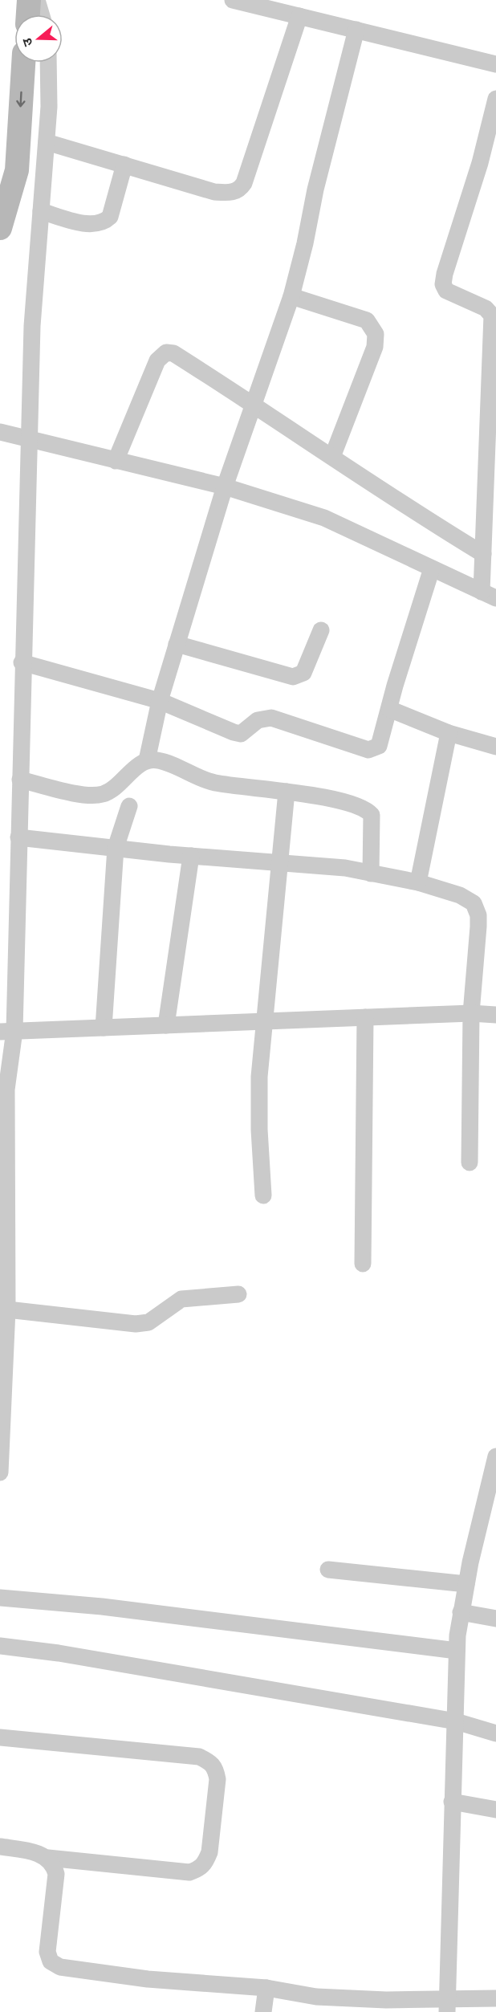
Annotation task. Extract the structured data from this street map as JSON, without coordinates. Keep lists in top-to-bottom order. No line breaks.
{"north":"left"}
